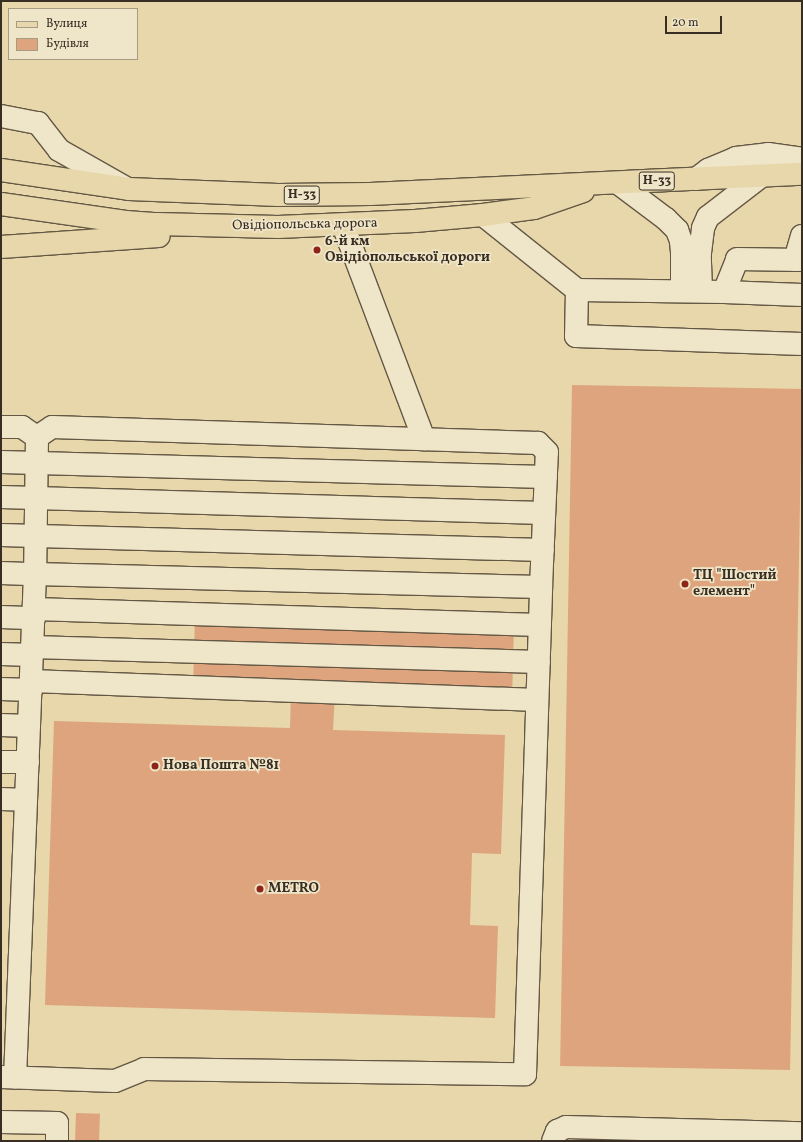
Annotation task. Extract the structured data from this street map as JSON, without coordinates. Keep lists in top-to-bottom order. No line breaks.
{"streets":{"main road":["Н-33","Овідіопольська дорога"]},"places":["6-й км Овідіопольської дороги","ТЦ \"Шостий елемент\"","Нова Пошта №81","METRO"],"legend":["Вулиця","Будівля"],"scale_bar":"20 m"}
